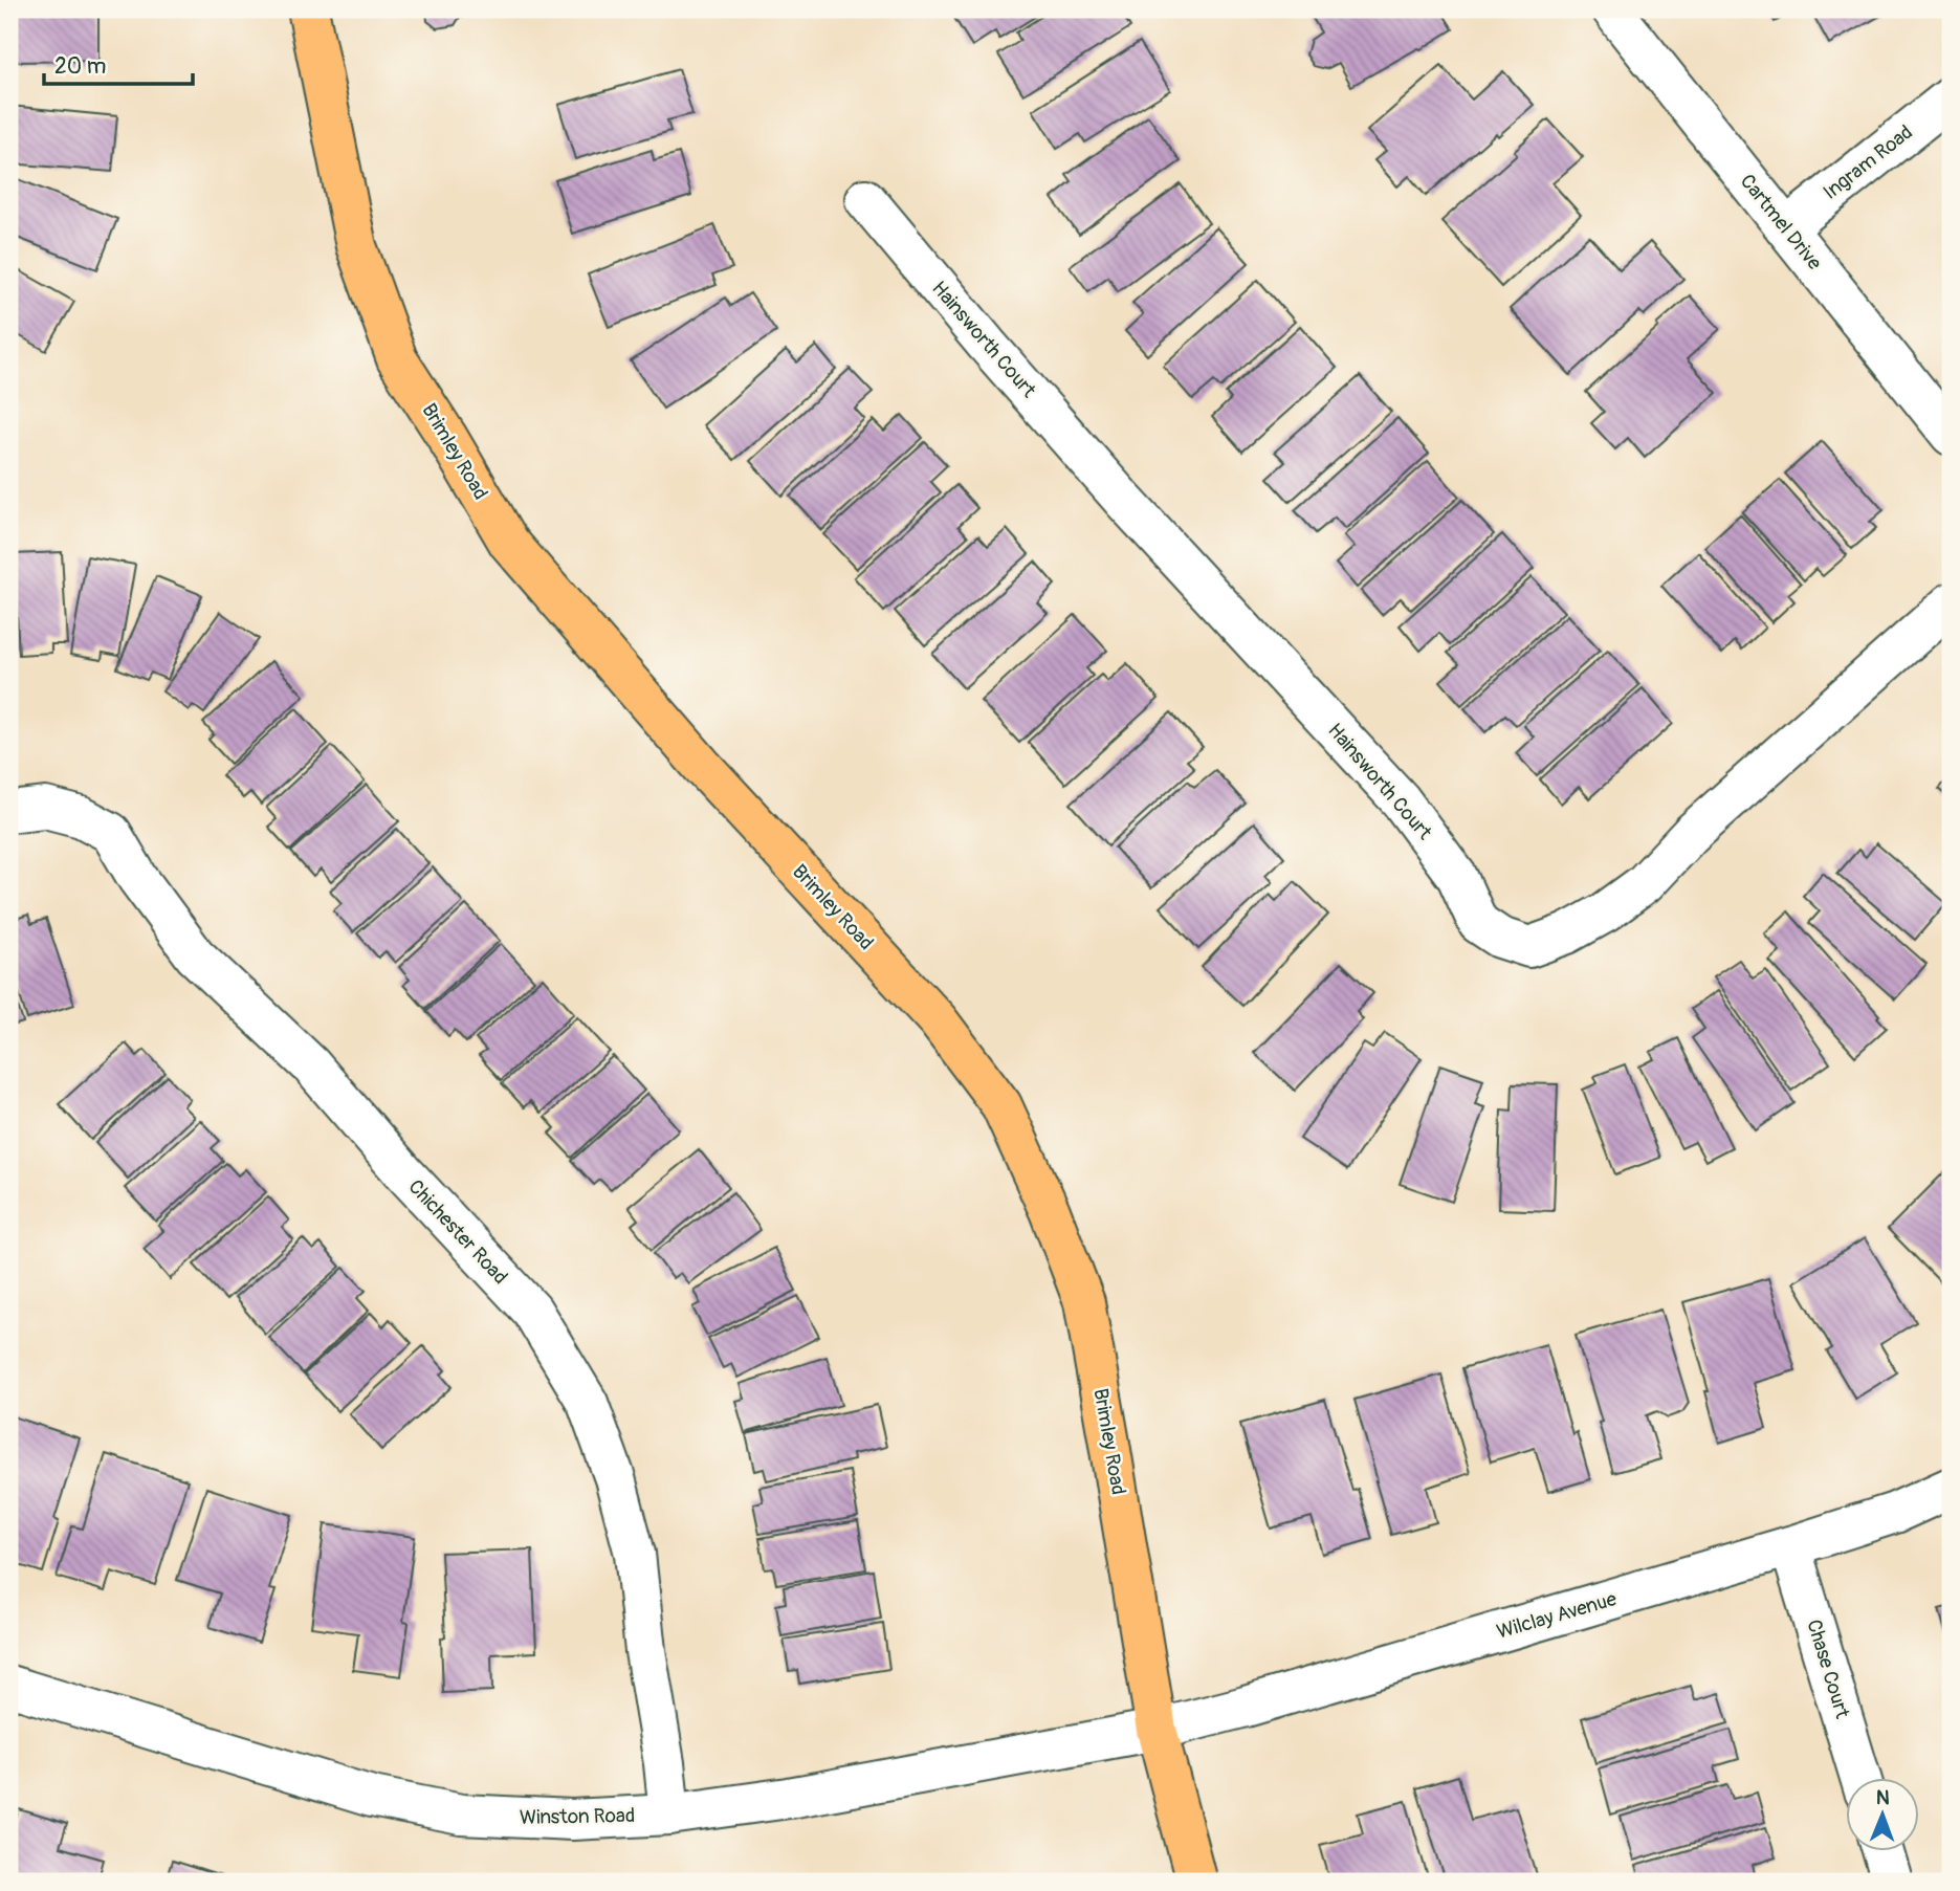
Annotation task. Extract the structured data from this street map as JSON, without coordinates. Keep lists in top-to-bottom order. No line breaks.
{"streets":{"main road":["Brimley Road"],"street":["Ingram Road","Cartmel Drive","Hainsworth Court","Chichester Road","Wilclay Avenue","Chase Court","Winston Road"]},"crossings":[["Ingram Road","Cartmel Drive"],["Brimley Road","Wilclay Avenue"],["Brimley Road","Winston Road"],["Chichester Road","Winston Road"],["Wilclay Avenue","Chase Court"],["Wilclay Avenue","Winston Road"]],"scale_bar":"20 m","north":"top"}
